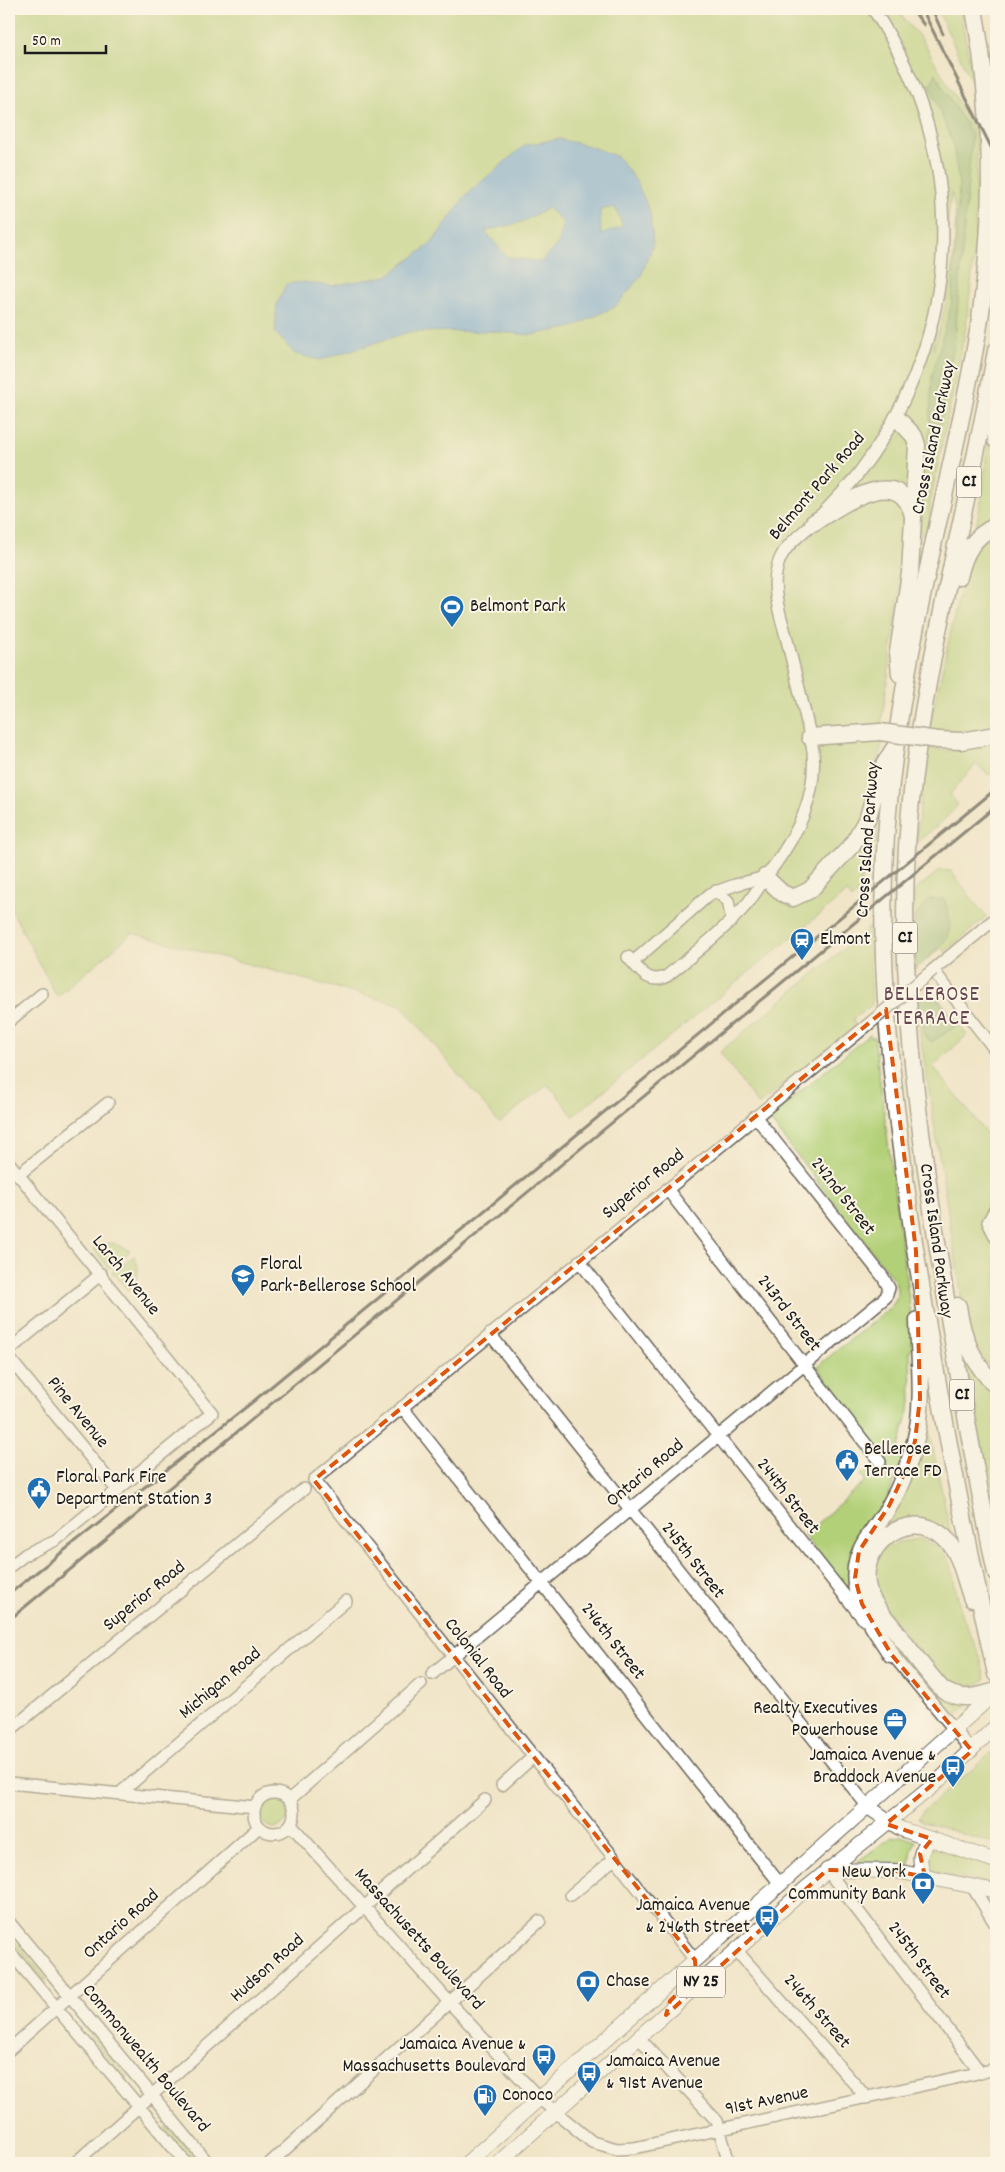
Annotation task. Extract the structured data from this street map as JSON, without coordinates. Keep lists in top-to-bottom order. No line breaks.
{"streets":{"highway":["Cross Island Parkway","CI"],"main road":["246th Street","NY 25"],"street":["Belmont Park Road","Superior Road","242nd Street","Larch Avenue","243rd Street","Pine Avenue","Ontario Road","244th Street","245th Street","Colonial Road","Michigan Road","Massachusetts Boulevard","Hudson Road","Commonwealth Boulevard","91st Avenue"]},"crossings":[["Superior Road","242nd Street"],["Superior Road","243rd Street"],["Superior Road","244th Street"],["Superior Road","245th Street"],["Superior Road","246th Street"],["Superior Road","Colonial Road"],["242nd Street","Ontario Road"],["Larch Avenue","Pine Avenue"],["243rd Street","Ontario Road"],["Ontario Road","244th Street"],["Ontario Road","245th Street"],["Ontario Road","246th Street"],["Ontario Road","Colonial Road"],["Ontario Road","Massachusetts Boulevard"],["Ontario Road","Commonwealth Boulevard"],["245th Street","NY 25"],["245th Street","91st Avenue"],["246th Street","NY 25"],["246th Street","91st Avenue"],["Colonial Road","NY 25"],["Massachusetts Boulevard","Hudson Road"],["Massachusetts Boulevard","NY 25"],["Massachusetts Boulevard","91st Avenue"],["Hudson Road","Commonwealth Boulevard"],["NY 25","91st Avenue"]],"districts":["BELLEROSE TERRACE"],"places":{"sports":["Belmont Park"],"station":["Elmont"],"school or university":["Floral Park-Bellerose School"],"public building":["Bellerose Terrace FD","Floral Park Fire Department Station 3"],"office":["Realty Executives Powerhouse"],"bus stop":["Jamaica Avenue & Braddock Avenue","Jamaica Avenue & 246th Street","Jamaica Avenue & Massachusetts Boulevard","Jamaica Avenue & 91st Avenue"],"bank":["New York Community Bank","Chase"],"fuel station":["Conoco"]},"scale_bar":"50 m"}
